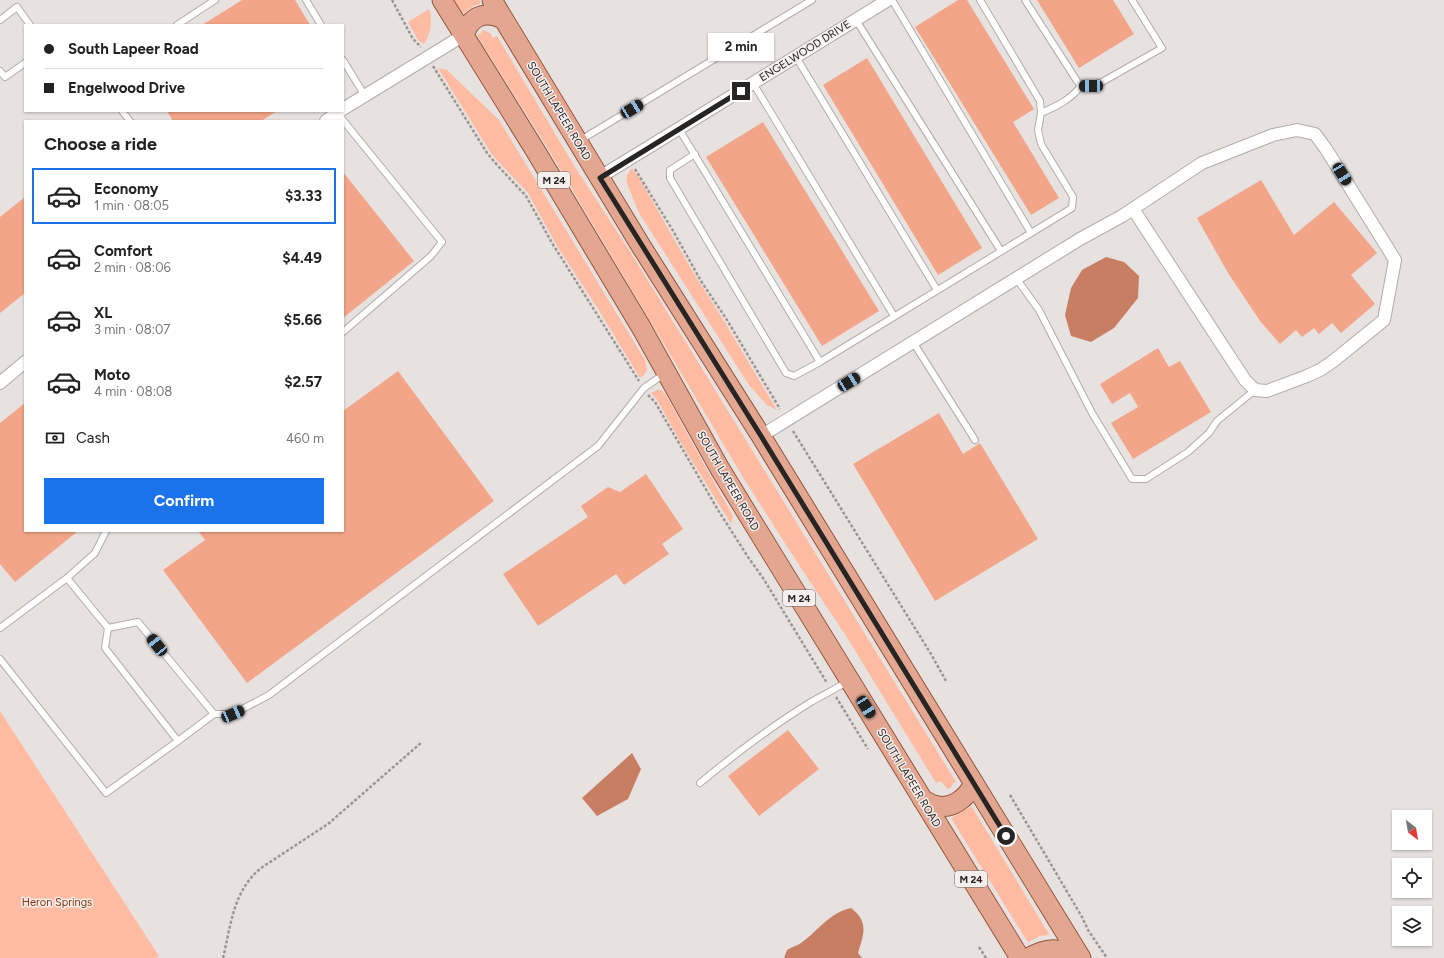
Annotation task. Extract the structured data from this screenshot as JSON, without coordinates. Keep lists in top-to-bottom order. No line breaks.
{"streets":{"main road":["SOUTH LAPEER ROAD","M 24"],"street":["ENGELWOOD DRIVE"]},"crossings":[["ENGELWOOD DRIVE","SOUTH LAPEER ROAD"]],"parks":["Heron Springs"],"north":"bottom right","page":{"banner":["South Lapeer Road","Engelwood Drive"],"bubble":"2 min","heading":"Choose a ride","list":[{"name":"Economy","note":"1 min · 08:05","value":"$3.33"},{"name":"Comfort","note":"2 min · 08:06","value":"$4.49"},{"name":"XL","note":"3 min · 08:07","value":"$5.66"},{"name":"Moto","note":"4 min · 08:08","value":"$2.57"}],"pay":["Cash","460 m"],"buttons":"Confirm"}}
